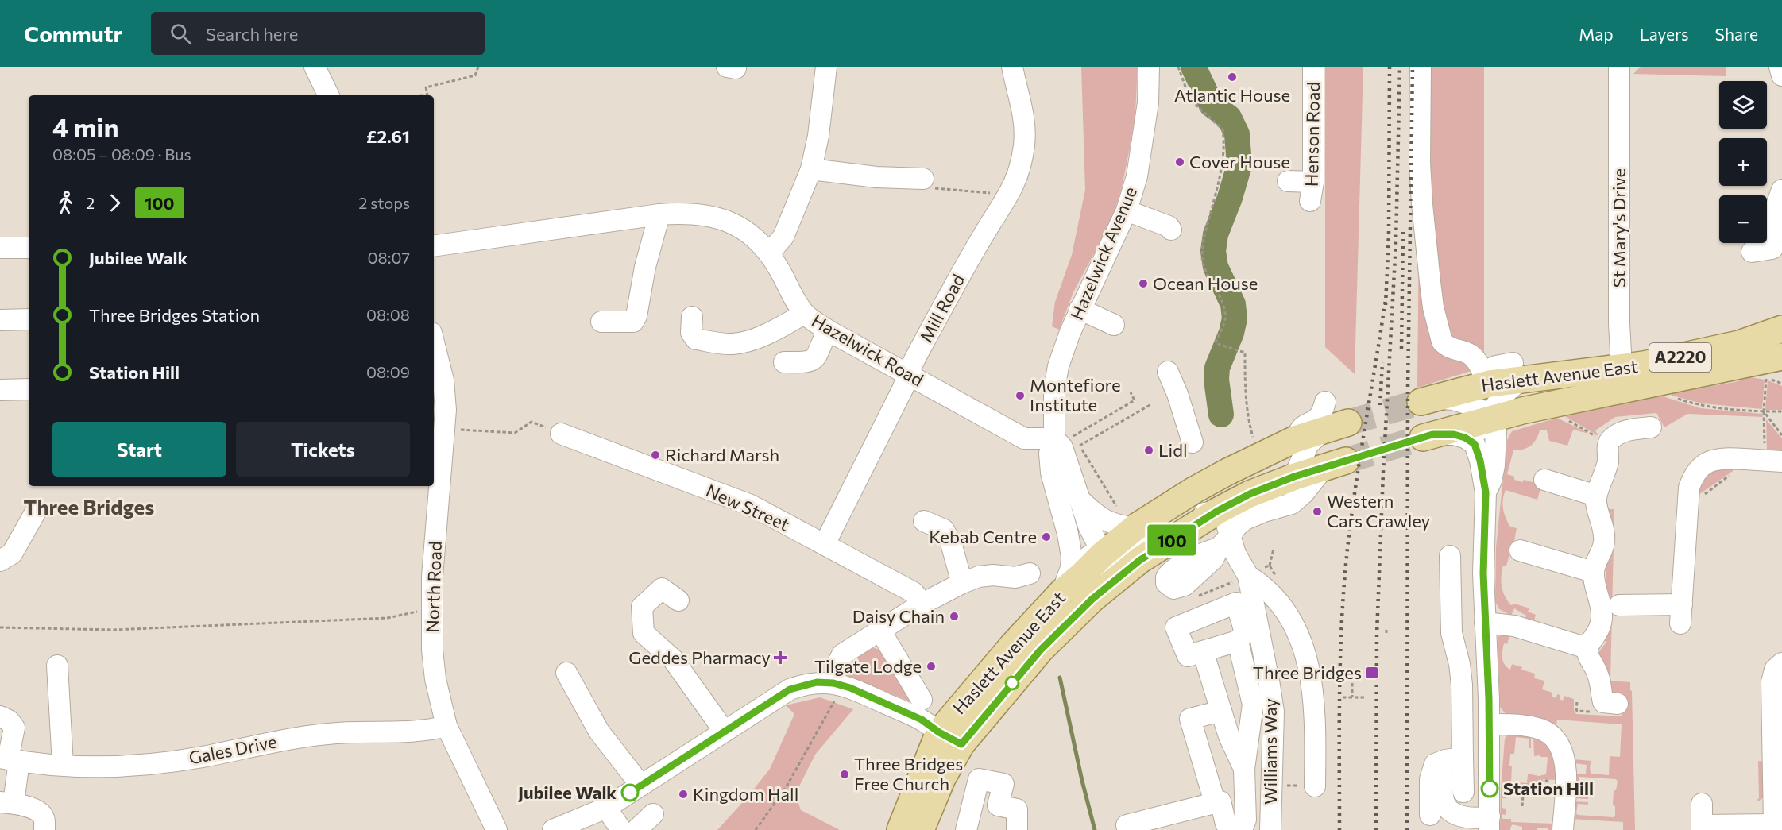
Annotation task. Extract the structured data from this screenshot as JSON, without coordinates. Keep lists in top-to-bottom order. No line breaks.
{"streets":{"main road":["A2220","Haslett Avenue East"],"street":["Henson Road","St Mary's Drive","Hazelwick Avenue","Mill Road","Hazelwick Road","New Street","North Road","Gales Drive","Williams Way"]},"crossings":[["St Mary's Drive","Haslett Avenue East"],["Hazelwick Avenue","Hazelwick Road"],["Hazelwick Avenue","Haslett Avenue East"],["Mill Road","Hazelwick Road"],["Mill Road","New Street"],["Haslett Avenue East","Williams Way"],["North Road","Gales Drive"]],"districts":["Three Bridges"],"places":{"other":["Atlantic House","Cover House","Ocean House","Montefiore Institute","Lidl","Richard Marsh","Western Cars Crawley","Kebab Centre","Daisy Chain","Tilgate Lodge","Three Bridges Free Church","Station Hill","Jubilee Walk","Kingdom Hall"],"health":["Geddes Pharmacy"],"transit":["Three Bridges"]},"lines":["bus line 100"],"page":{"header":"Commutr","search":"Search here","nav":["Map","Layers","Share"],"on_map":"100","map_buttons":["+","−"],"heading":["4 min","08:05 – 08:09 · Bus","£2.61"],"legs":["2","100","2 stops"],"list":[{"name":"Jubilee Walk","value":"08:07"},{"name":"Three Bridges Station","value":"08:08"},{"name":"Station Hill","value":"08:09"}],"buttons":["Start","Tickets"]}}
